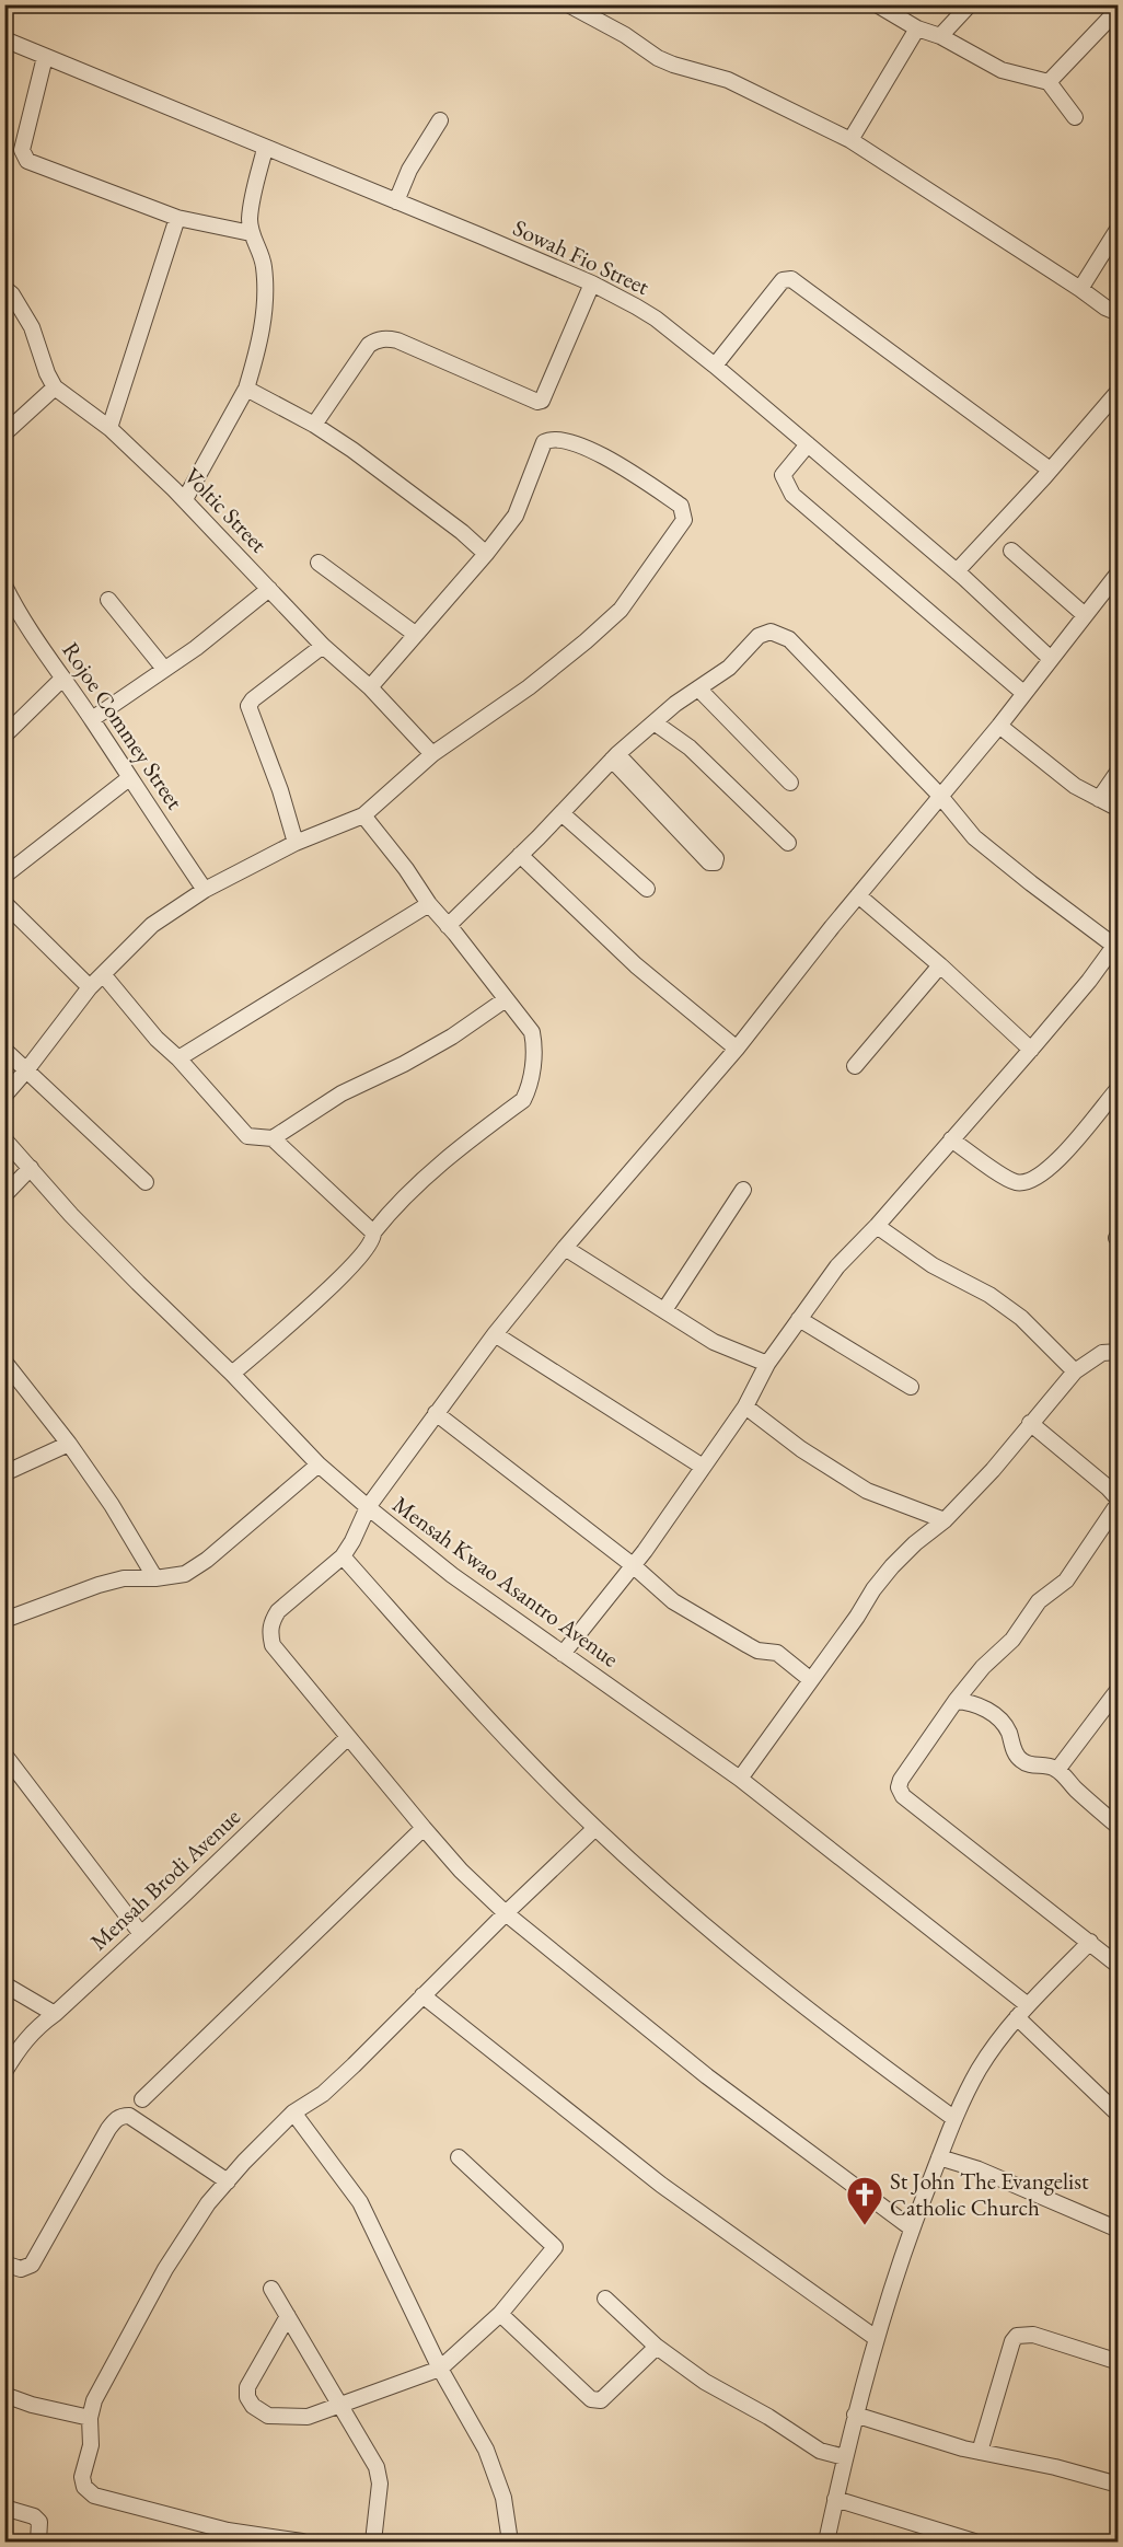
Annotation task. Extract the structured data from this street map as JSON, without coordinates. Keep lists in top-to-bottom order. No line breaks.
{"streets":{"street":["Sowah Fio Street","Voltic Street","Rojoe Commey Street","Mensah Kwao Asantro Avenue","Mensah Brodi Avenue"]},"places":{"church":["St John The Evangelist Catholic Church"]}}
